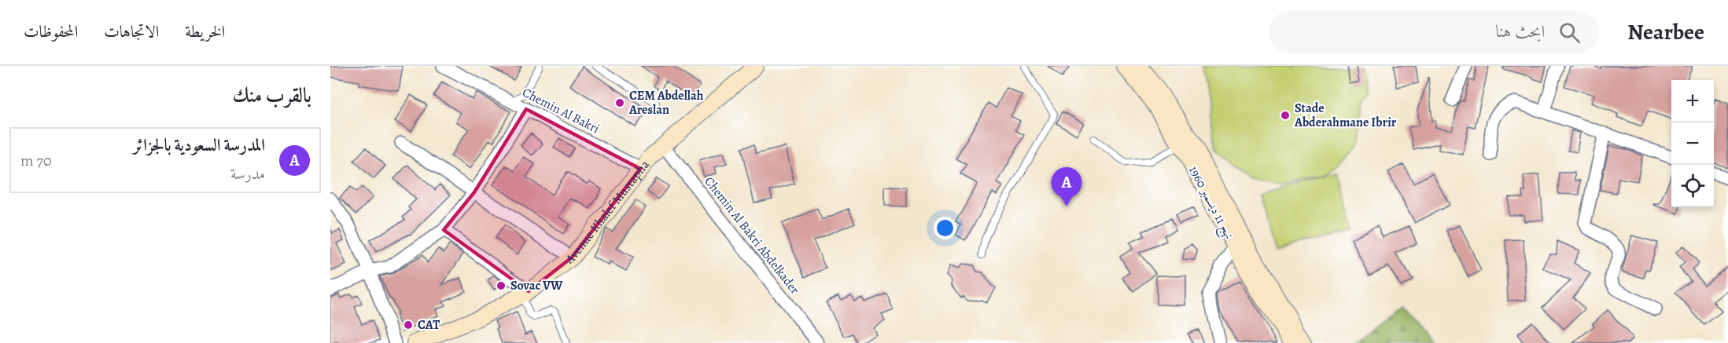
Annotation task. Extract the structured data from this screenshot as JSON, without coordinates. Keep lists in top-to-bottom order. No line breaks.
{"streets":{"main road":["نهج 11 ديسمبر 1960","Avenue Khalef Mustapha"],"street":["Chemin Al Bakri","Chemin Al Bakri Abdelkader"]},"crossings":[["Chemin Al Bakri","Avenue Khalef Mustapha"],["Avenue Khalef Mustapha","Chemin Al Bakri Abdelkader"]],"places":["CEM Abdellah Areslan","Stade Abderahmane Ibrir","Sovac VW","CAT"],"page":{"header":"Nearbee","search":"ابحث هنا","nav":["الخريطة","الاتجاهات","المحفوظات"],"heading":"بالقرب منك","map_buttons":["+","−"],"list":[{"mark":"A","name":"المدرسة السعودية بالجزائر","note":"مدرسة","value":"70 m"}],"pins":"A"}}
